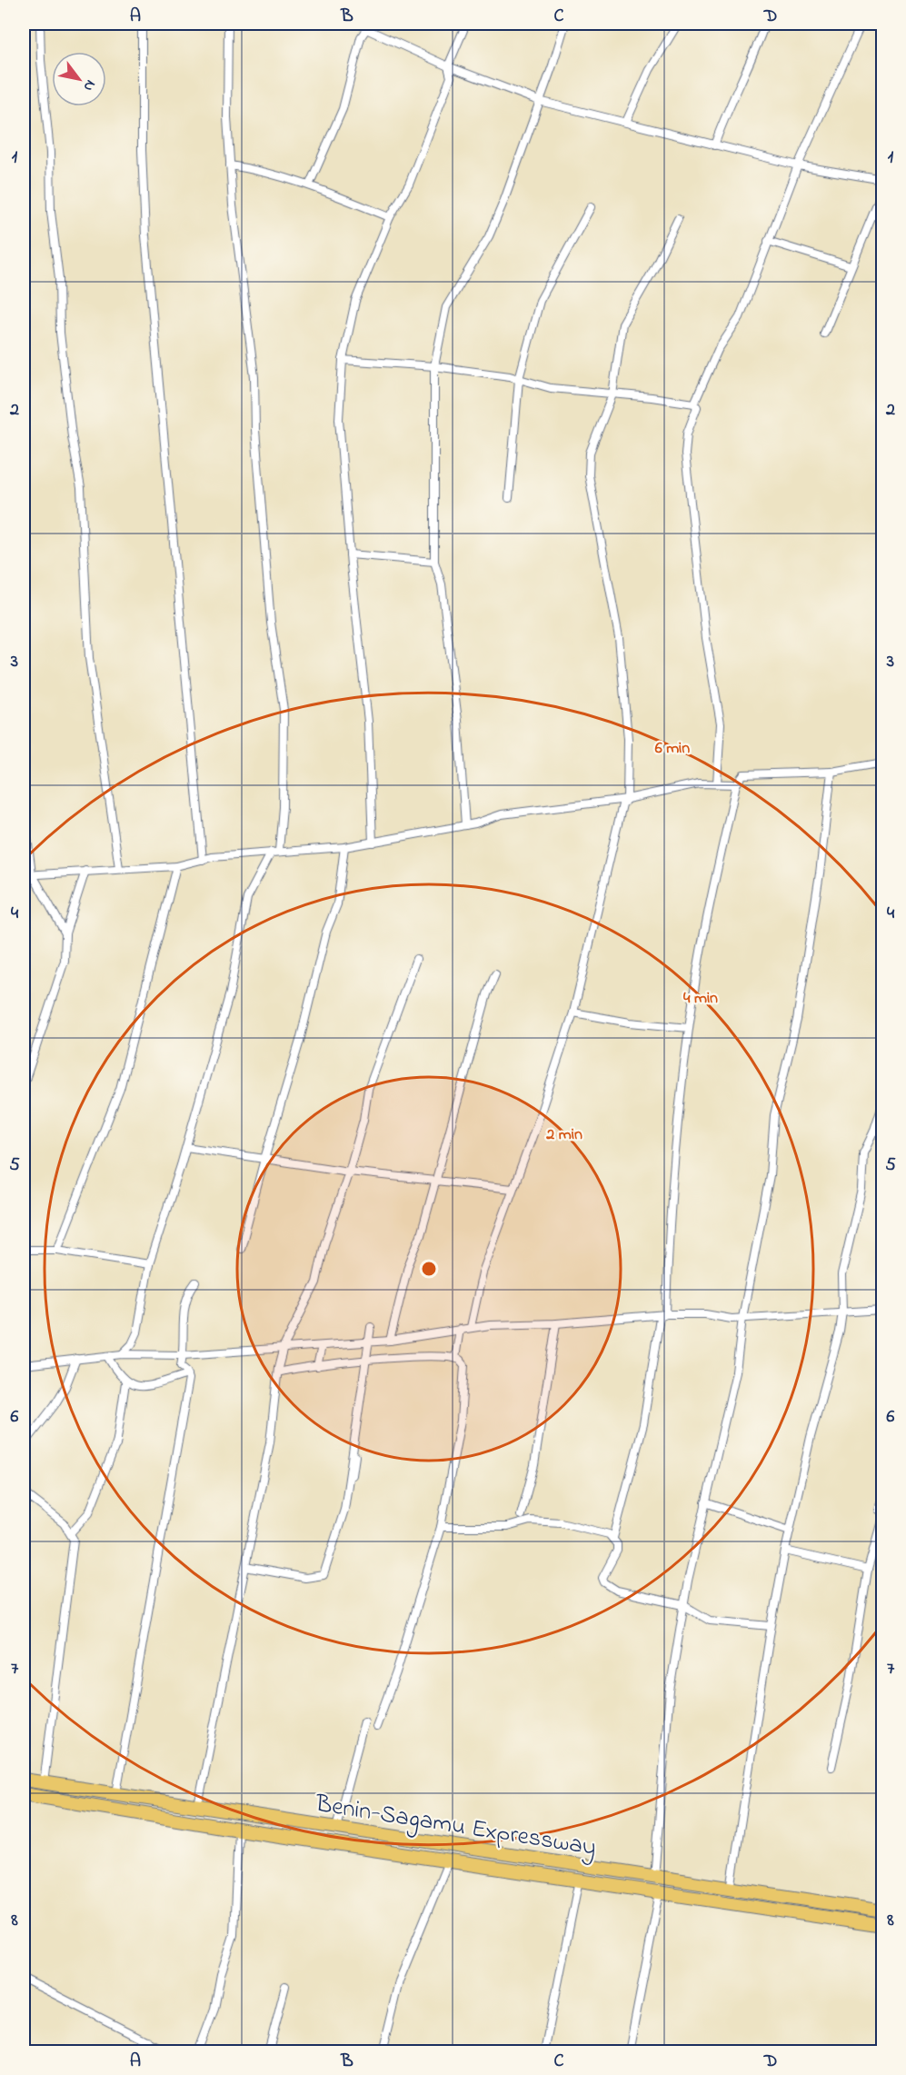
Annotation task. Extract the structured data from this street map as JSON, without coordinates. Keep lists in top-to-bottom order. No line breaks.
{"streets":{"highway":["Benin-Sagamu Expressway"]},"north":"bottom right","grid":{"columns":["A","B","C","D"],"rows":["1","2","3","4","5","6","7","8"]},"rings":["6 min","4 min","2 min"]}
